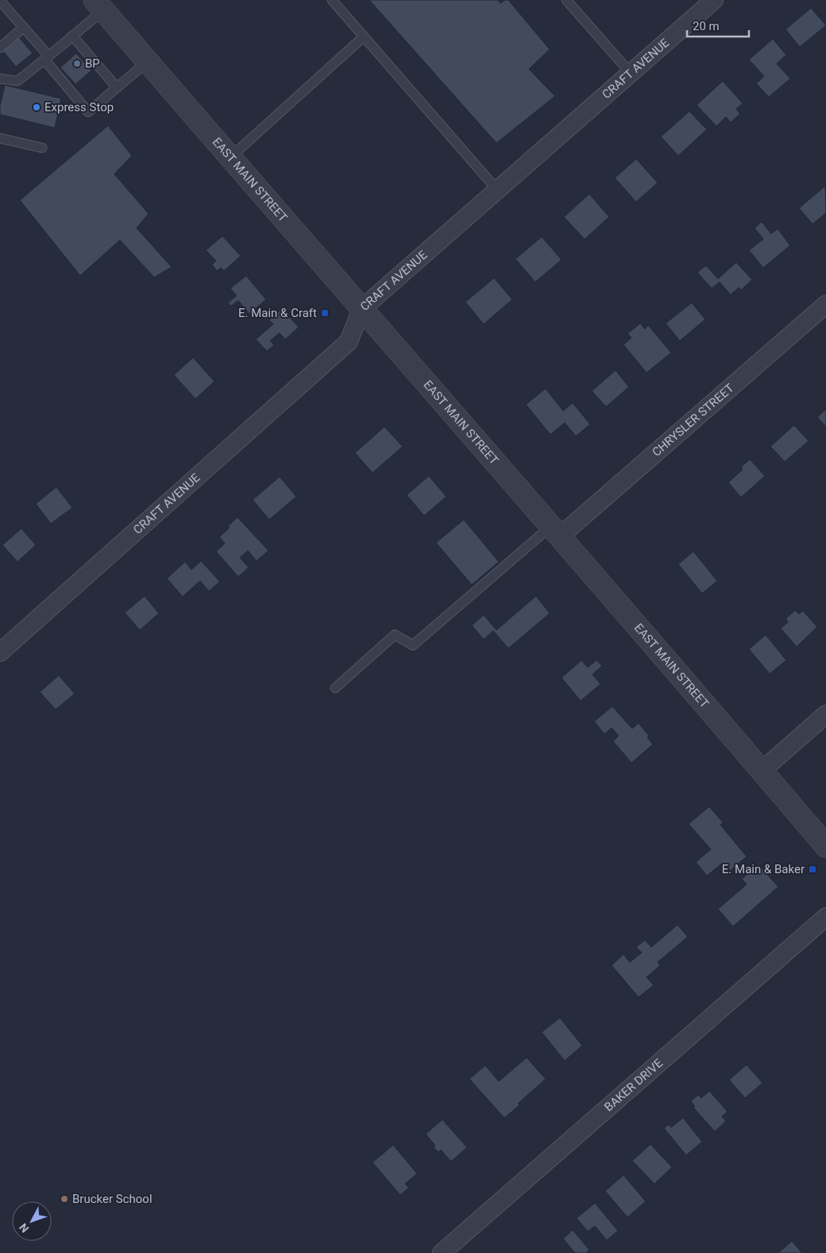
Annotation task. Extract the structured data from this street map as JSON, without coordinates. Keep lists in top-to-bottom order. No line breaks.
{"streets":{"street":["CRAFT AVENUE","EAST MAIN STREET","CHRYSLER STREET","BAKER DRIVE"]},"crossings":[["CRAFT AVENUE","EAST MAIN STREET"],["EAST MAIN STREET","CHRYSLER STREET"]],"places":{"other":["BP","Express Stop","Brucker School"],"transit":["E. Main & Craft","E. Main & Baker"]},"scale_bar":"20 m","north":"bottom left"}
